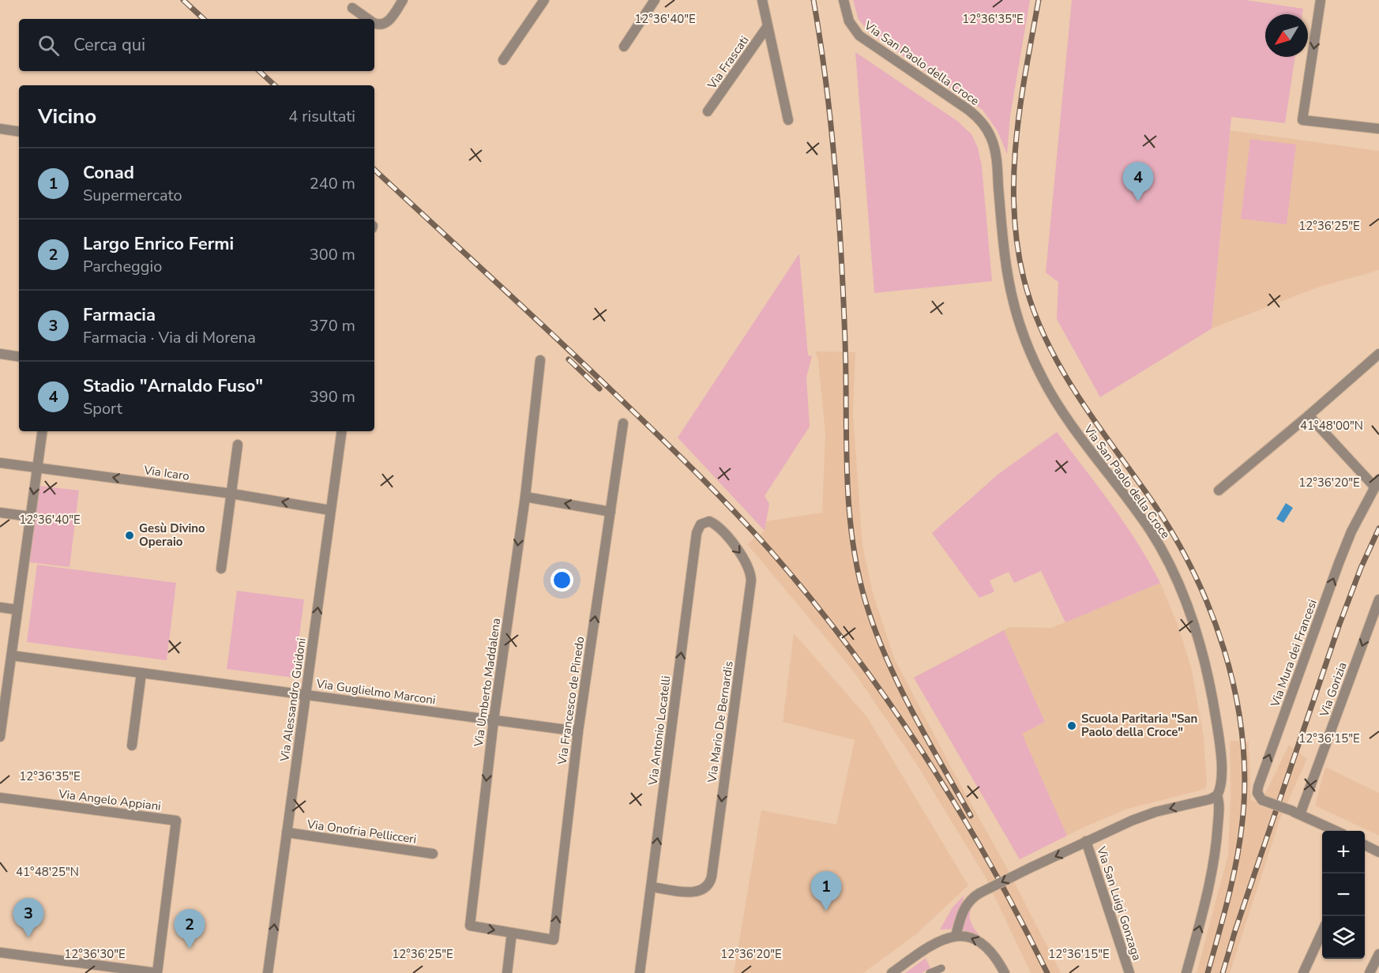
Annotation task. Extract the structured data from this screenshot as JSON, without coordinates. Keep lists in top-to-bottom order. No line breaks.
{"streets":{"street":["Via Frascati","Via San Paolo della Croce","Via Icaro","Via Mura dei Francesi","Via Umberto Maddalena","Via Gorizia","Via Guglielmo Marconi","Via Alessandro Guidoni","Via Francesco de Pinedo","Via Mario De Bernardis","Via Antonio Locatelli","Via Angelo Appiani","Via Onofria Pellicceri","Via San Luigi Gonzaga"]},"crossings":[["Via Icaro","Via Alessandro Guidoni"],["Via Mura dei Francesi","Via Gorizia"],["Via Umberto Maddalena","Via Guglielmo Marconi"],["Via Umberto Maddalena","Via Francesco de Pinedo"],["Via Guglielmo Marconi","Via Alessandro Guidoni"],["Via Guglielmo Marconi","Via Francesco de Pinedo"],["Via Alessandro Guidoni","Via Onofria Pellicceri"],["Via Mario De Bernardis","Via Antonio Locatelli"]],"one_way":["Via Icaro","Via Mura dei Francesi","Via Umberto Maddalena","Via Gorizia","Via Alessandro Guidoni","Via Francesco de Pinedo","Via Mario De Bernardis","Via Antonio Locatelli"],"places":["Gesù Divino Operaio","Scuola Paritaria \"San Paolo della Croce\""],"north":"bottom left","page":{"search":"Cerca qui","heading":["Vicino","4 risultati"],"list":[{"mark":"1","name":"Conad","note":"Supermercato","value":"240 m"},{"mark":"2","name":"Largo Enrico Fermi","note":"Parcheggio","value":"300 m"},{"mark":"3","name":"Farmacia","note":"Farmacia · Via di Morena","value":"370 m"},{"mark":"4","name":"Stadio \"Arnaldo Fuso\"","note":"Sport","value":"390 m"}],"pins":["4","1","3","2"],"map_buttons":["+","−"]},"coordinates":["12°36'35\"E","12°36'40\"E","12°36'25\"E","41°48'00\"N","12°36'20\"E","12°36'15\"E","41°48'25\"N","12°36'30\"E"]}
